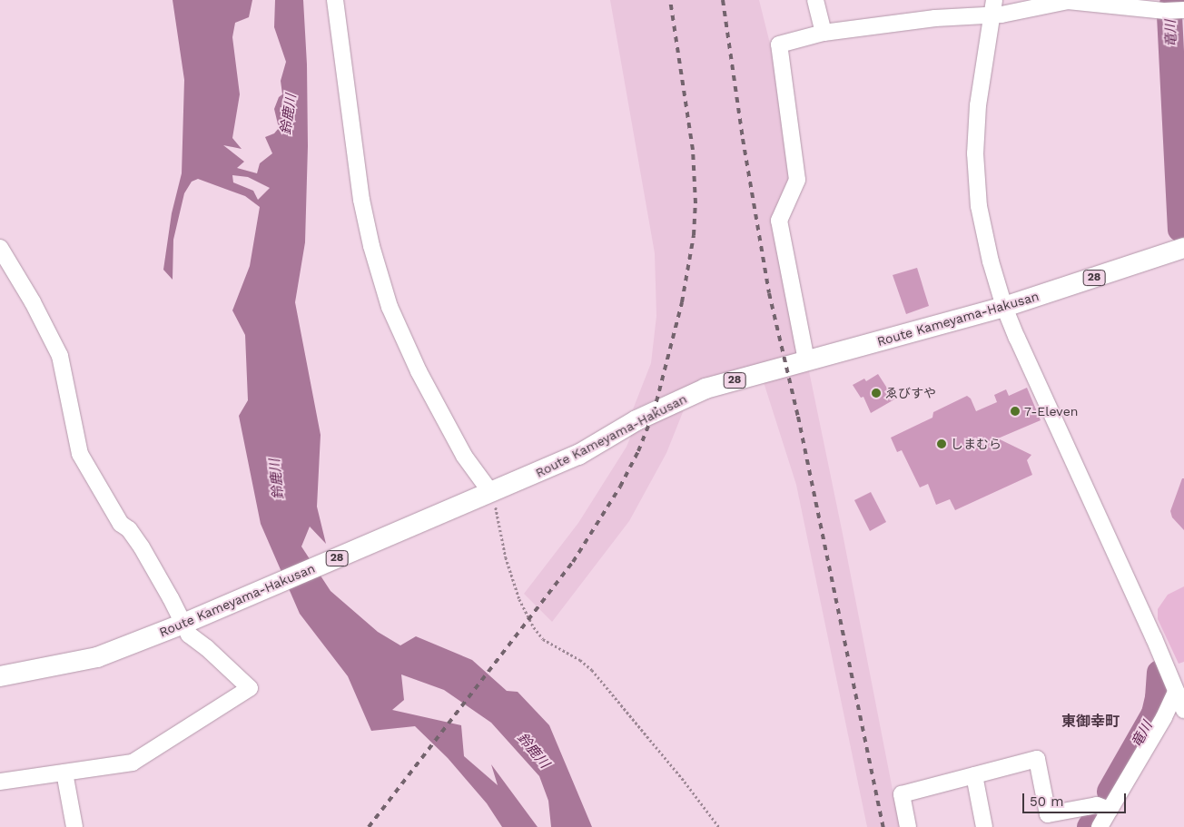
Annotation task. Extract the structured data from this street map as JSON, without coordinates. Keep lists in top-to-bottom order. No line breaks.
{"streets":{"main road":["28","Route Kameyama-Hakusan"]},"districts":["東御幸町"],"water":["竜川","鈴鹿川"],"places":["ゑびすや","7-Eleven","しまむら"],"scale_bar":"50 m"}
